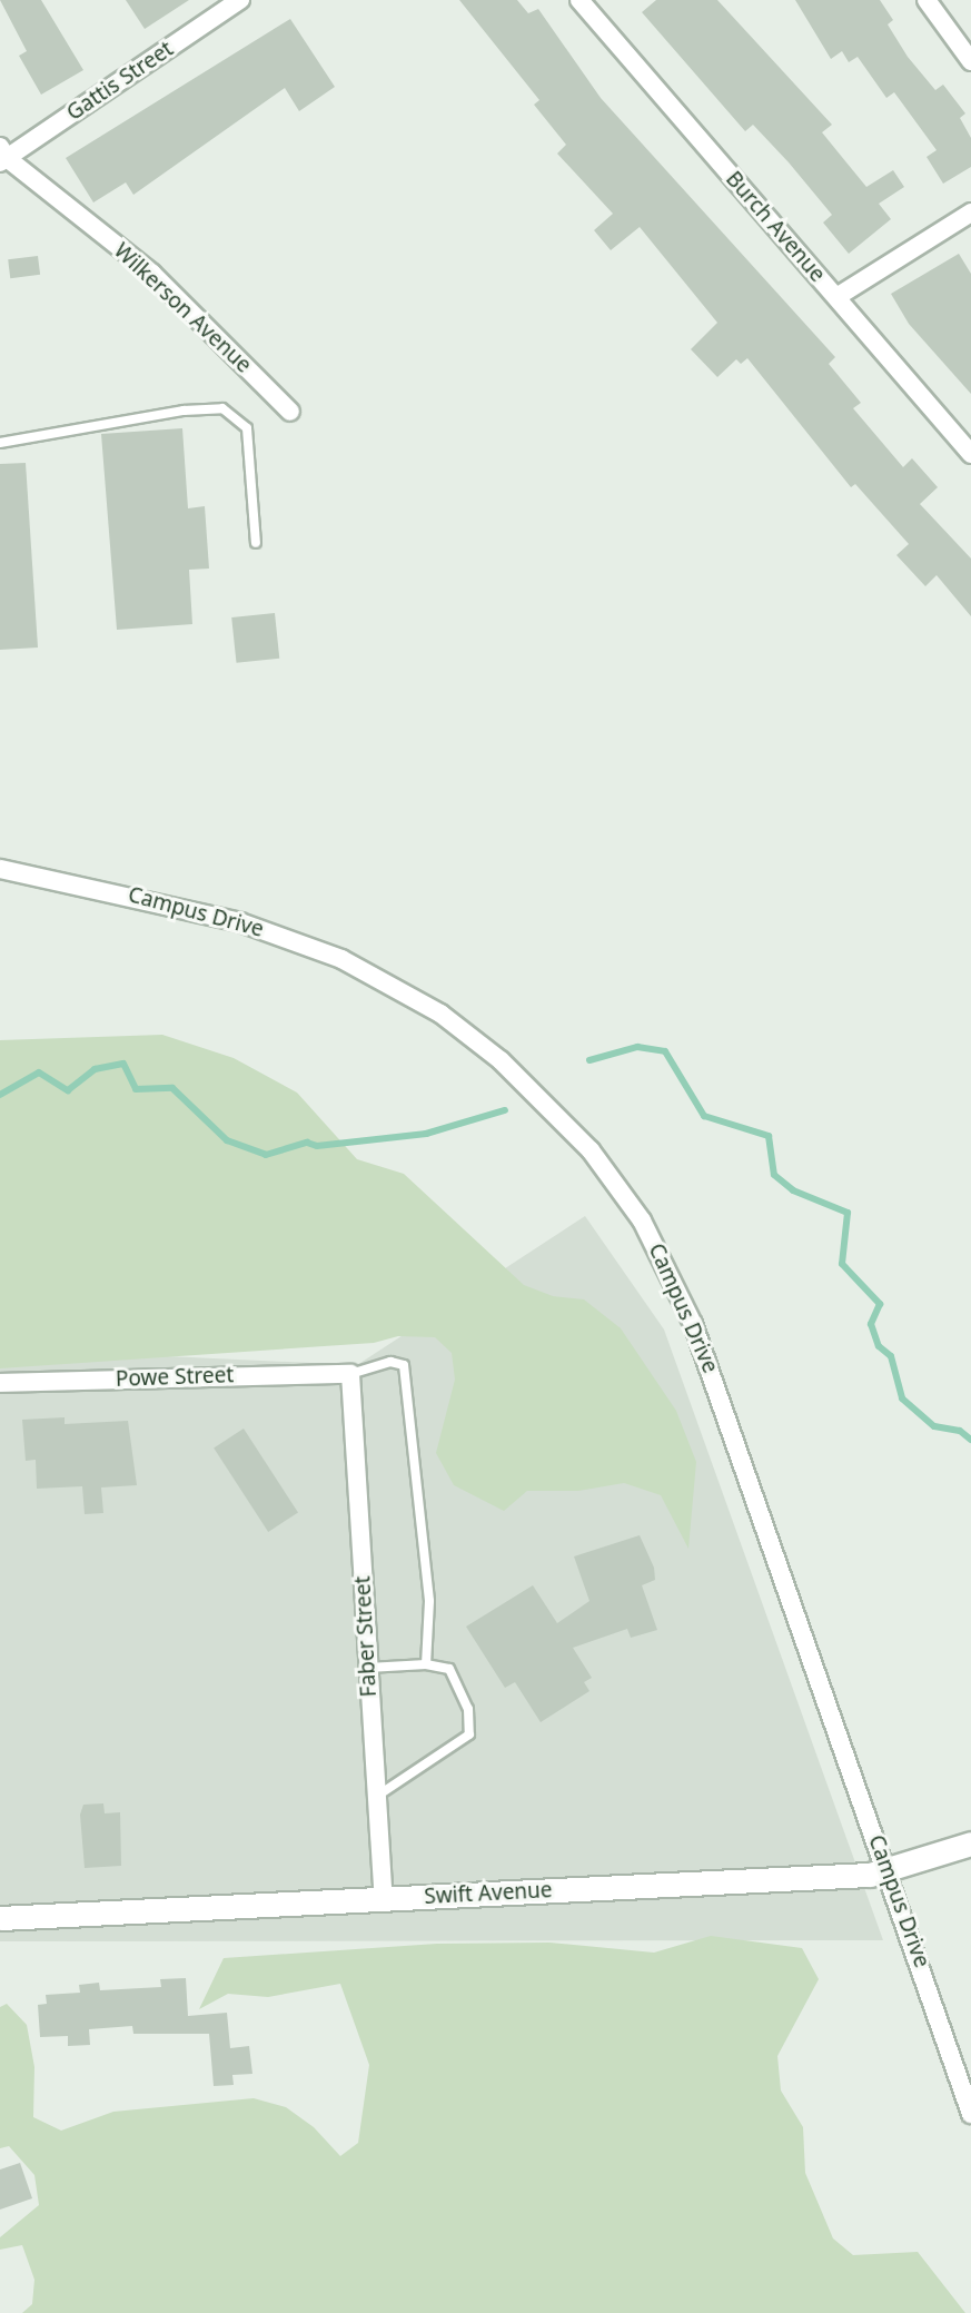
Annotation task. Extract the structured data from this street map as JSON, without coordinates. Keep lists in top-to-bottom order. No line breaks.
{"streets":{"street":["Gattis Street","Burch Avenue","Wilkerson Avenue","Campus Drive","Powe Street","Faber Street","Swift Avenue"]},"crossings":[["Gattis Street","Wilkerson Avenue"],["Campus Drive","Swift Avenue"],["Powe Street","Faber Street"],["Faber Street","Swift Avenue"]]}
